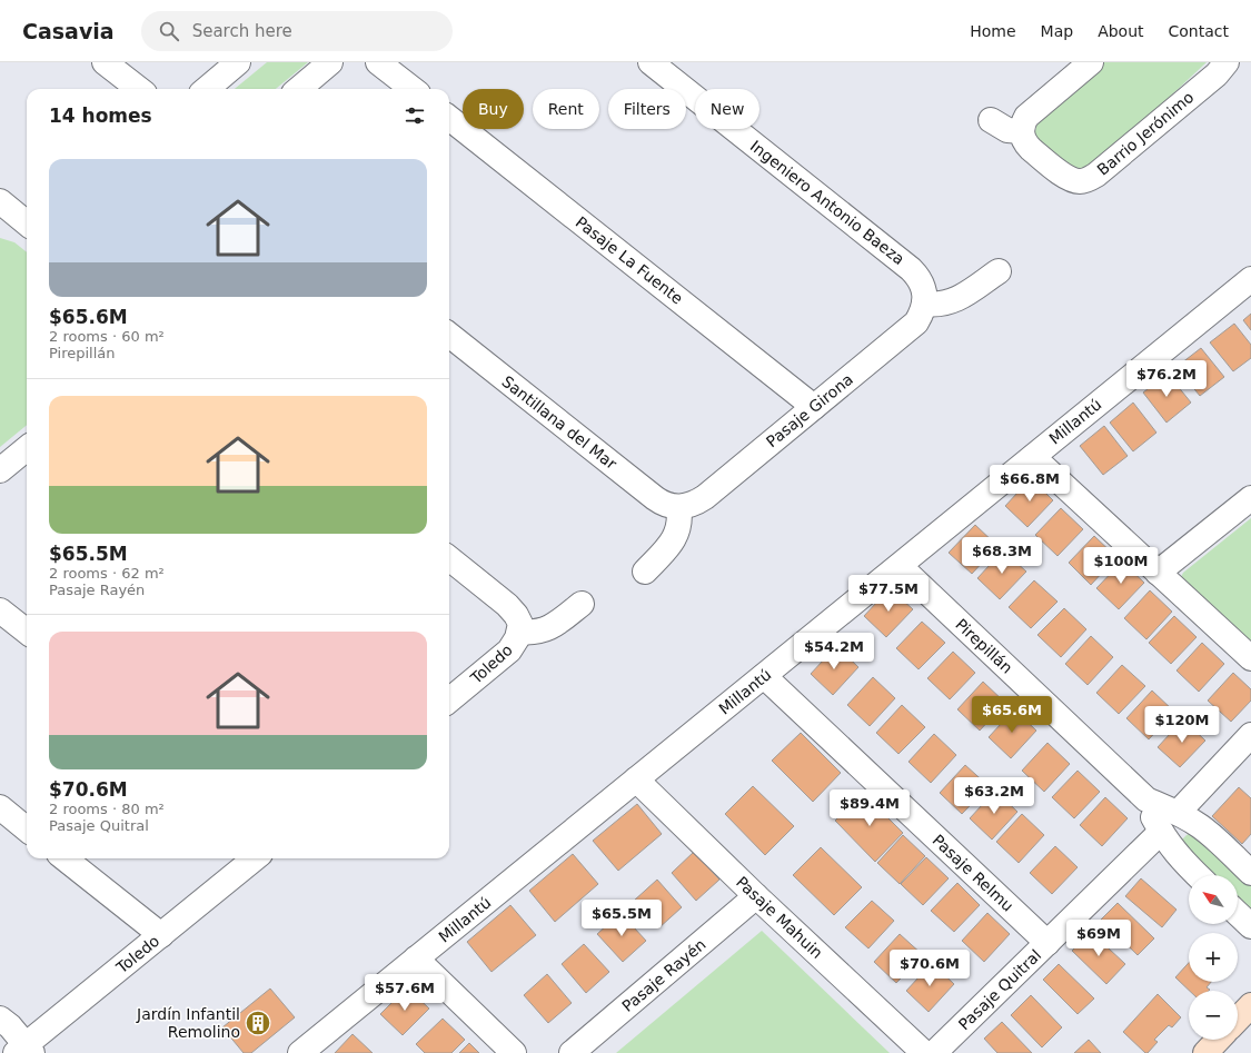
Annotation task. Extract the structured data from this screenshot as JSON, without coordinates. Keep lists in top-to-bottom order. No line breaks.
{"streets":{"street":["Barrio Jerónimo","Ingeniero Antonio Baeza","Pasaje La Fuente","Pasaje Girona","Millantú","Santillana del Mar","Pirepillán","Toledo","Pasaje Relmu","Pasaje Mahuin","Pasaje Rayén","Pasaje Quitral"]},"crossings":[["Ingeniero Antonio Baeza","Pasaje Girona"],["Pasaje La Fuente","Pasaje Girona"],["Pasaje Girona","Santillana del Mar"],["Millantú","Pirepillán"],["Millantú","Pasaje Relmu"],["Millantú","Pasaje Mahuin"],["Pirepillán","Pasaje Quitral"],["Pasaje Relmu","Pasaje Quitral"],["Pasaje Mahuin","Pasaje Rayén"]],"places":{"building":["Jardín Infantil Remolino"]},"north":"top left","page":{"header":"Casavia","search":"Search here","nav":["Home","Map","About","Contact"],"chip":["Buy","Rent","Filters","New"],"heading":"14 homes","list":[{"name":"$65.6M","note":"2 rooms · 60 m² · Pirepillán"},{"name":"$65.5M","note":"2 rooms · 62 m² · Pasaje Rayén"},{"name":"$70.6M","note":"2 rooms · 80 m² · Pasaje Quitral"}],"price":["$76.2M","$66.8M","$68.3M","$100M","$77.5M","$54.2M","$65.6M","$120M","$63.2M","$89.4M","$65.5M","$69M","$70.6M","$57.6M"],"map_buttons":["+","−"]}}
